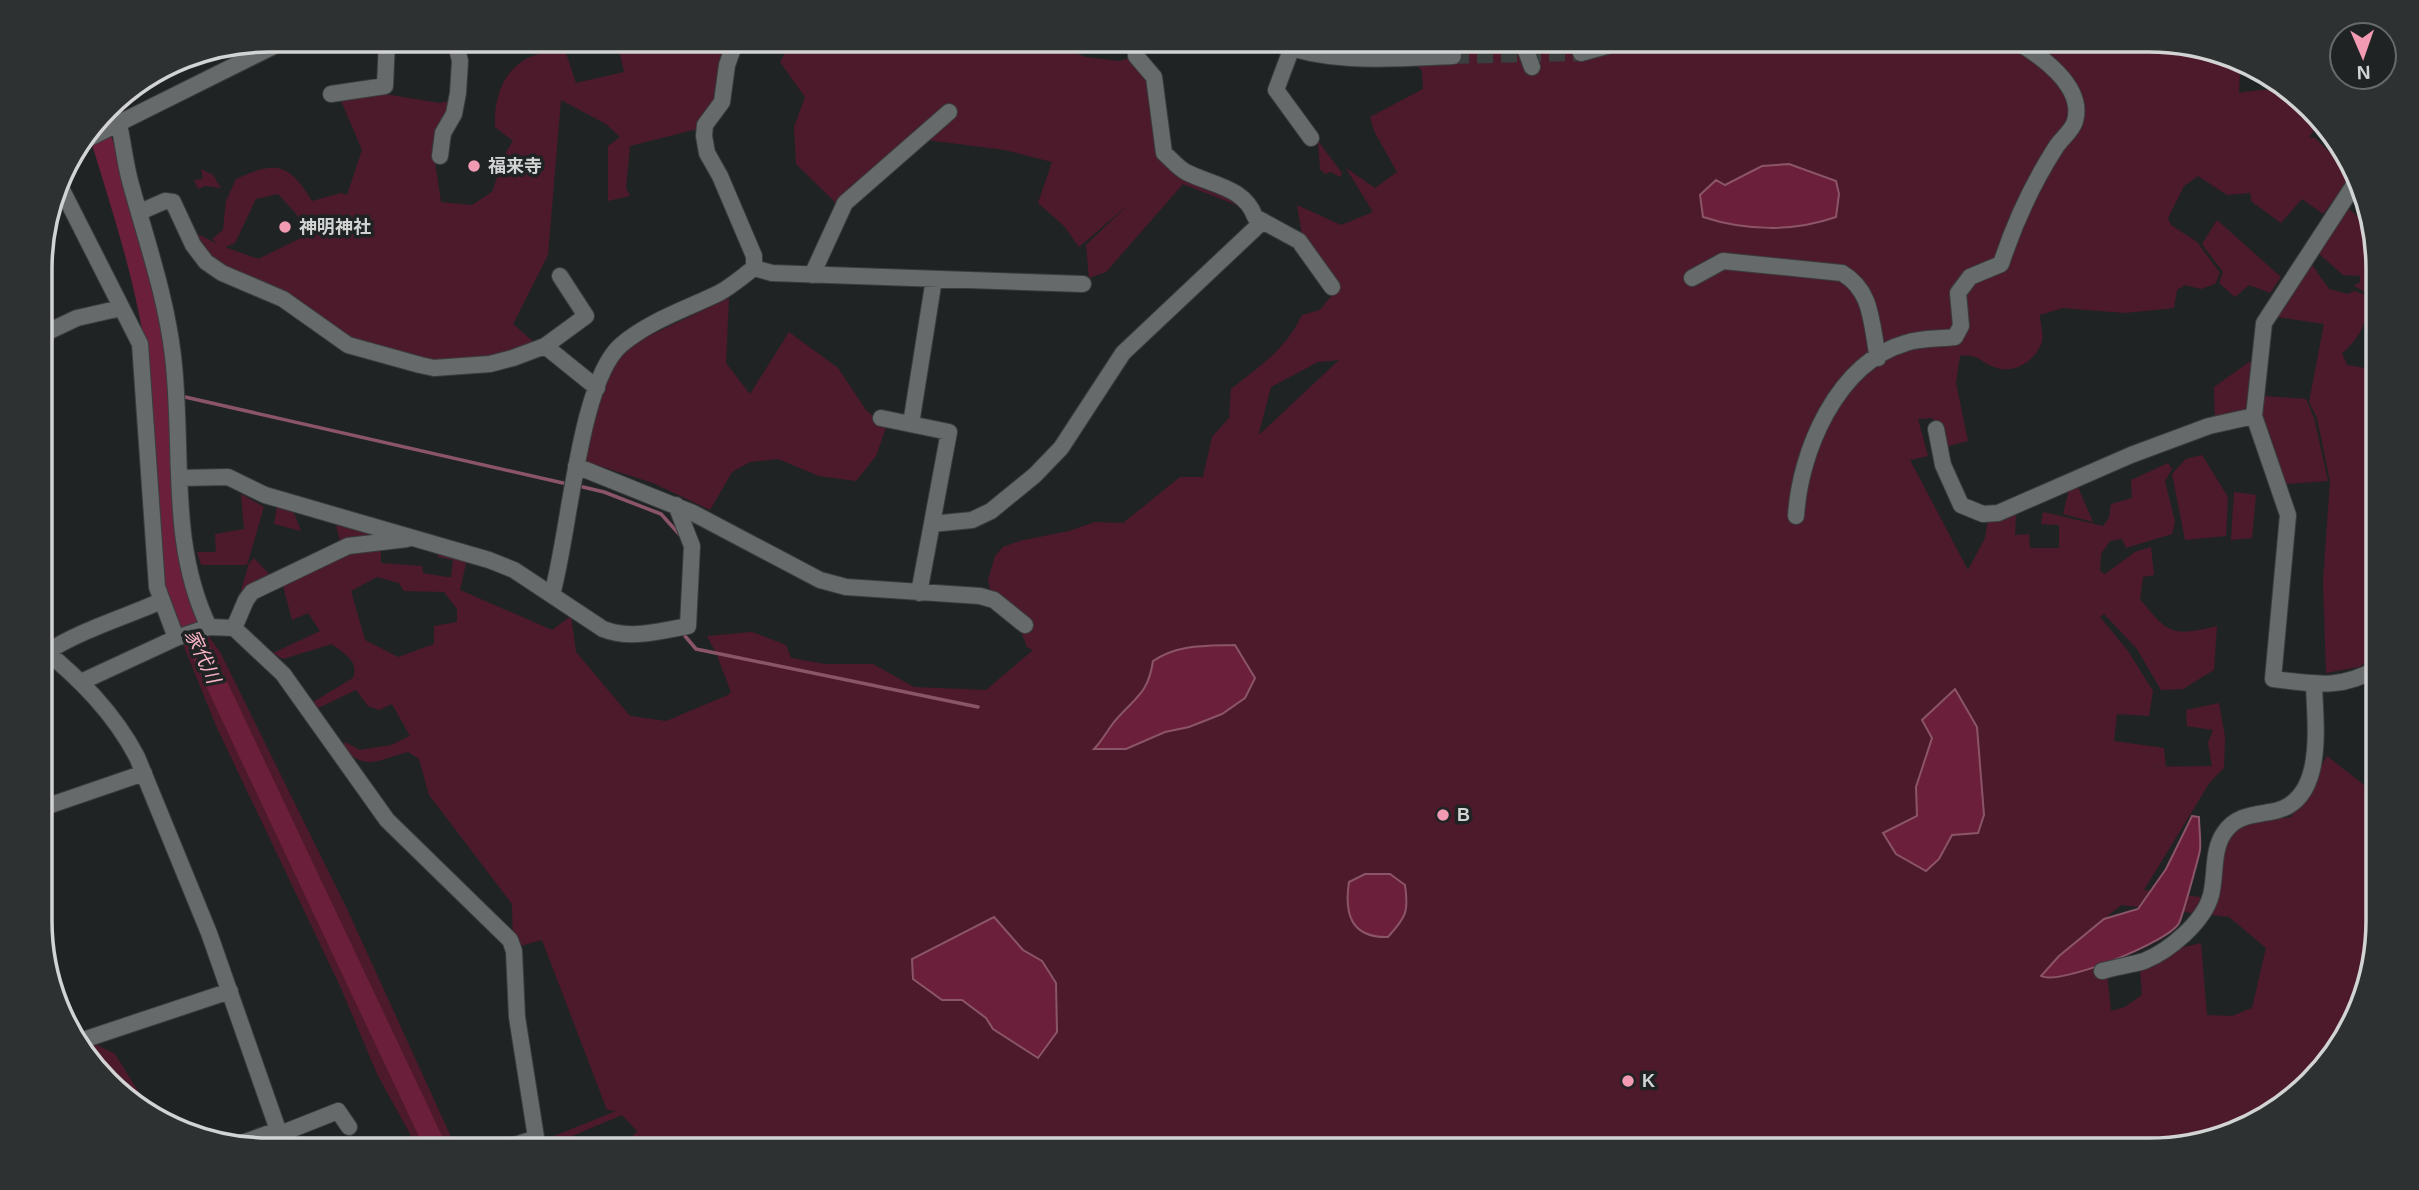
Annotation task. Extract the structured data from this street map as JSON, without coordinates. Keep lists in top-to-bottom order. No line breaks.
{"water":["家代川"],"places":["福来寺","神明神社","B","K"],"north":"bottom"}
